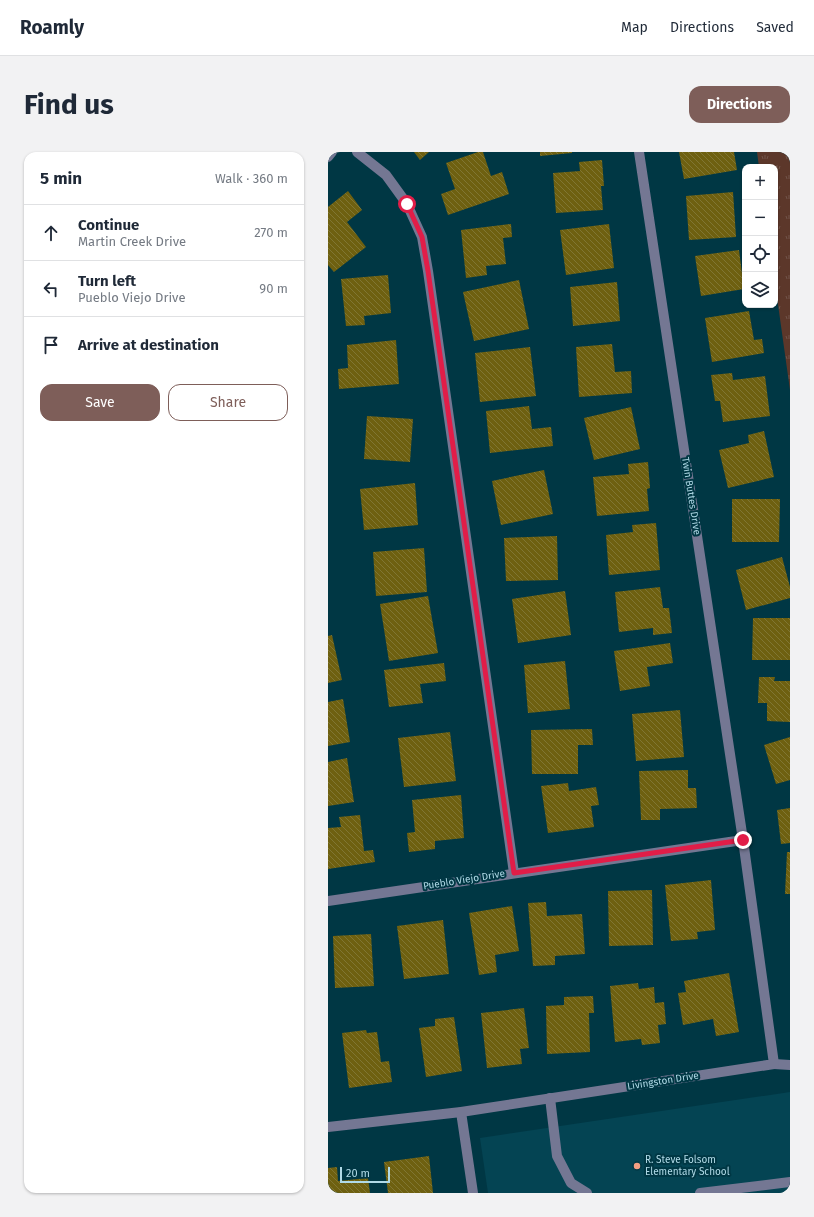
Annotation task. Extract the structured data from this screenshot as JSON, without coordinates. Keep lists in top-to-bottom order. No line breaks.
{"streets":{"street":["Twin Buttes Drive","Pueblo Viejo Drive","Livingston Drive"]},"crossings":[["Twin Buttes Drive","Pueblo Viejo Drive"]],"places":["R. Steve Folsom Elementary School"],"scale_bar":"20 m","page":{"header":"Roamly","nav":["Map","Directions","Saved"],"buttons":["Directions",["Save","Share"]],"title":"Find us","heading":["5 min","Walk · 360 m"],"map_buttons":["+","−"],"list":[["Continue","Martin Creek Drive","270 m"],["Turn left","Pueblo Viejo Drive","90 m"],"Arrive at destination"],"scale":"20 m"}}
